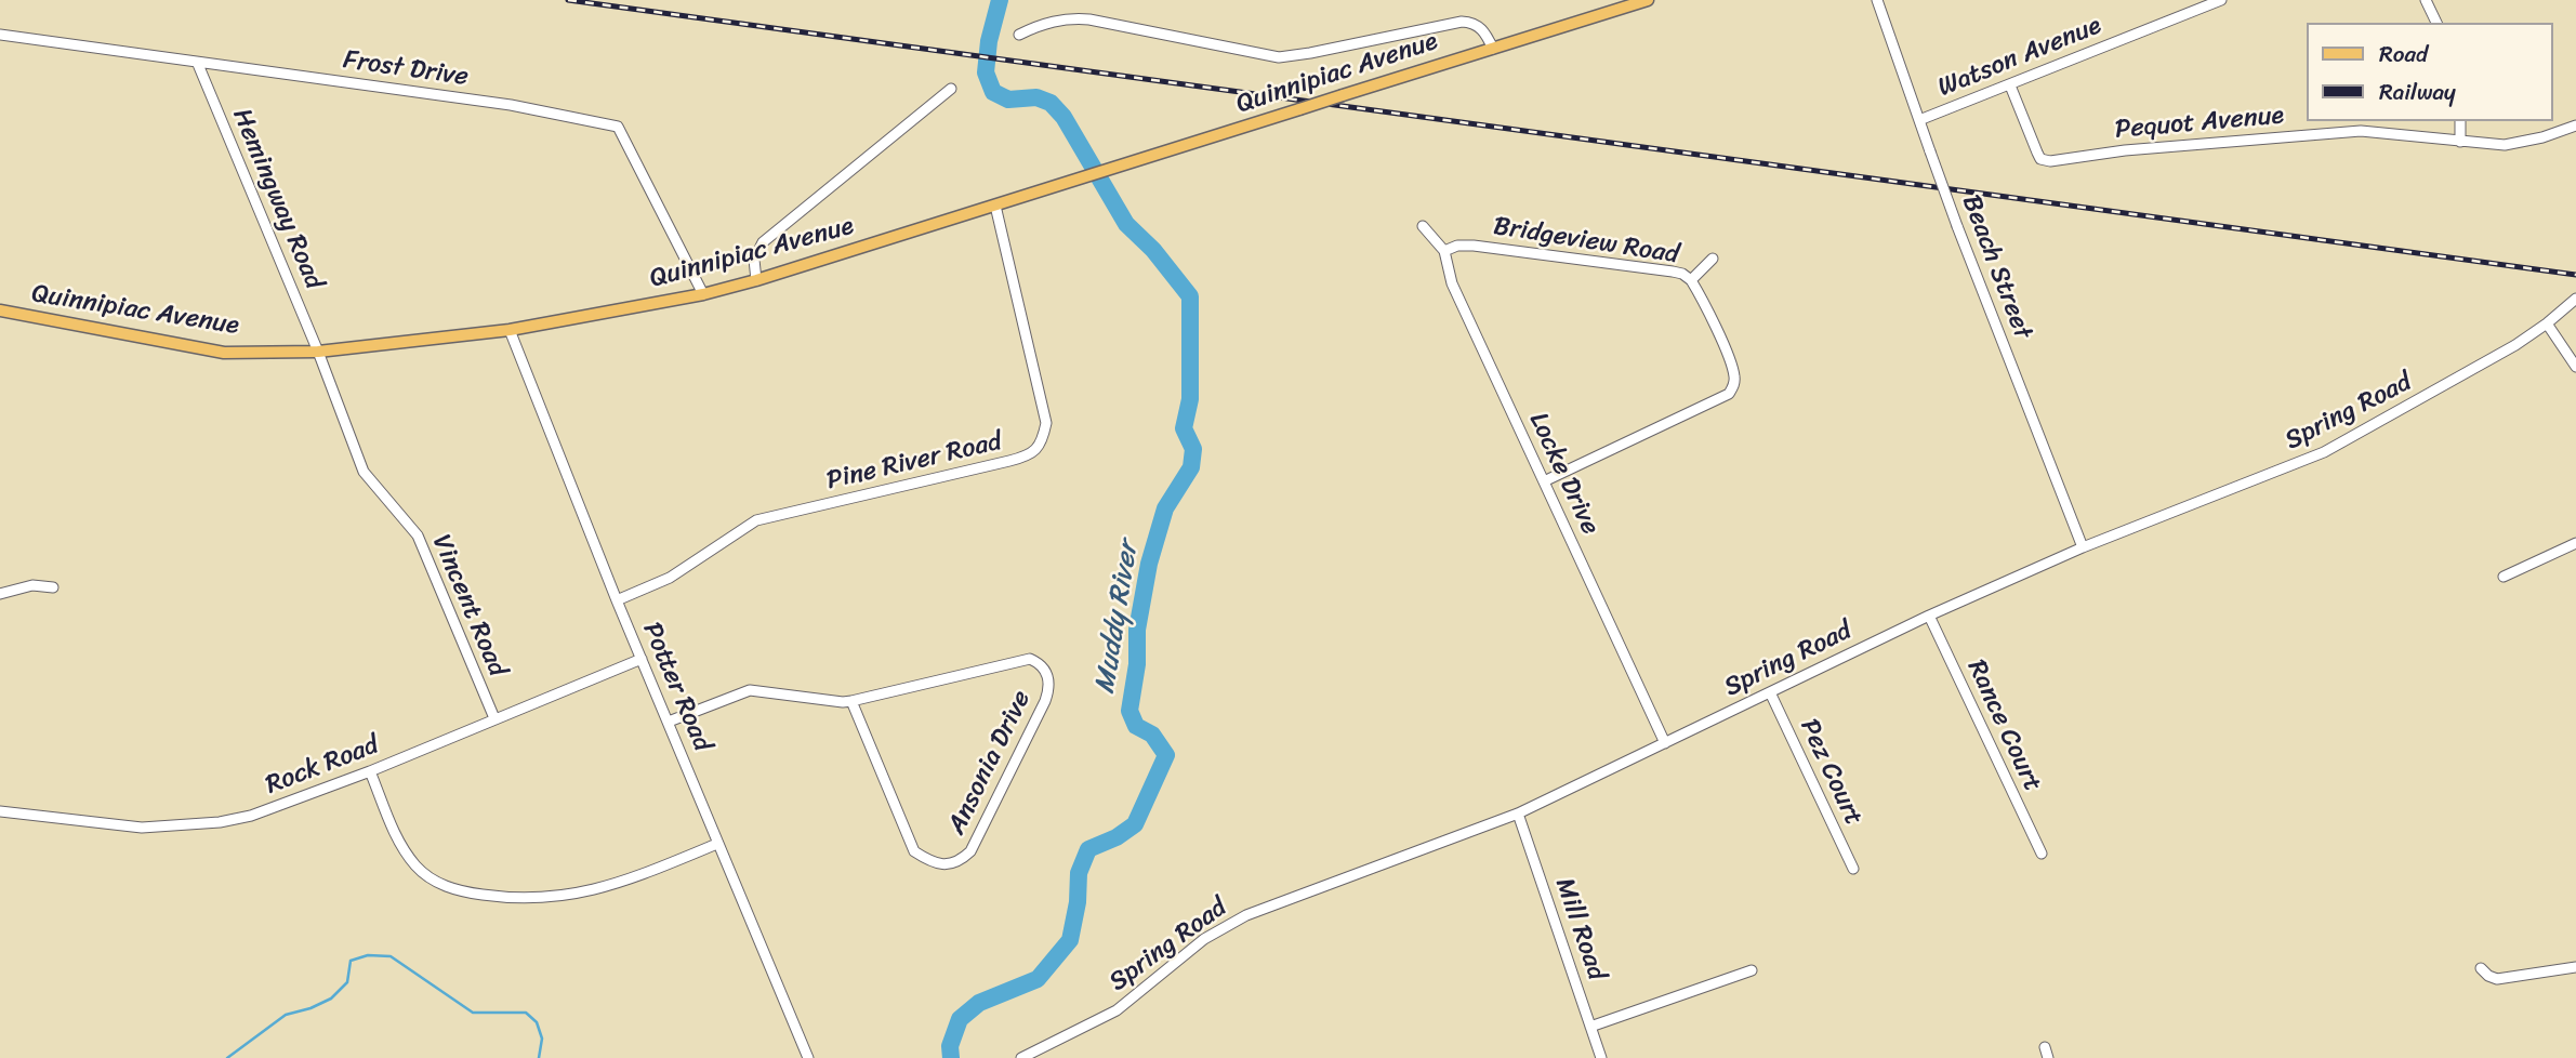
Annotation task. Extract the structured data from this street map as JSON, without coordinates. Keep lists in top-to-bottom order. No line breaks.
{"streets":{"main road":["Quinnipiac Avenue"],"street":["Watson Avenue","Frost Drive","Pequot Avenue","Hemingway Road","Bridgeview Road","Beach Street","Spring Road","Pine River Road","Locke Drive","Vincent Road","Potter Road","Rance Court","Ansonia Drive","Rock Road","Pez Court","Mill Road"]},"crossings":[["Watson Avenue","Pequot Avenue"],["Watson Avenue","Beach Street"],["Frost Drive","Quinnipiac Avenue"],["Frost Drive","Hemingway Road"],["Quinnipiac Avenue","Hemingway Road"],["Quinnipiac Avenue","Pine River Road"],["Quinnipiac Avenue","Vincent Road"],["Quinnipiac Avenue","Potter Road"],["Hemingway Road","Vincent Road"],["Bridgeview Road","Locke Drive"],["Beach Street","Spring Road"],["Spring Road","Locke Drive"],["Spring Road","Rance Court"],["Spring Road","Pez Court"],["Spring Road","Mill Road"],["Pine River Road","Potter Road"],["Vincent Road","Rock Road"],["Potter Road","Ansonia Drive"],["Potter Road","Rock Road"]],"water":["Muddy River"],"legend":["Road","Railway"]}
